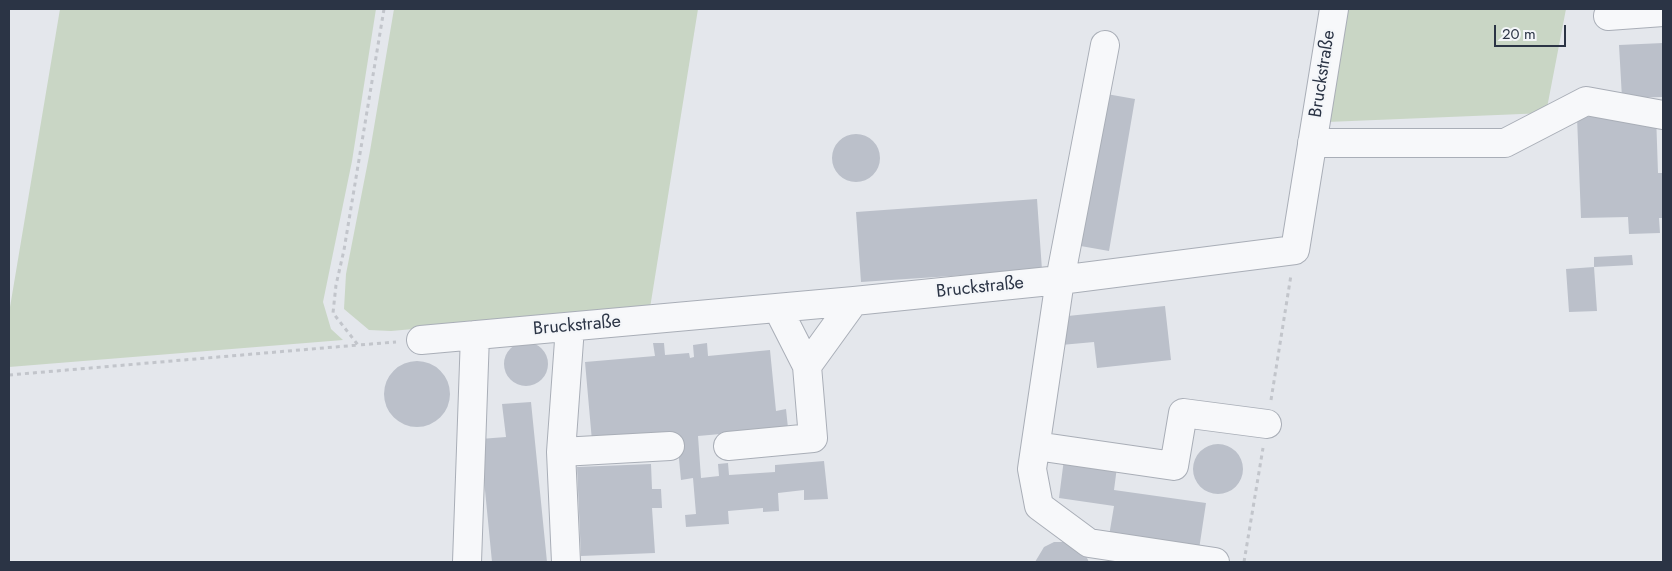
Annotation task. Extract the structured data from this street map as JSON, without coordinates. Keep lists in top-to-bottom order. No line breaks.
{"streets":{"street":["Bruckstraße"]},"scale_bar":"20 m"}
